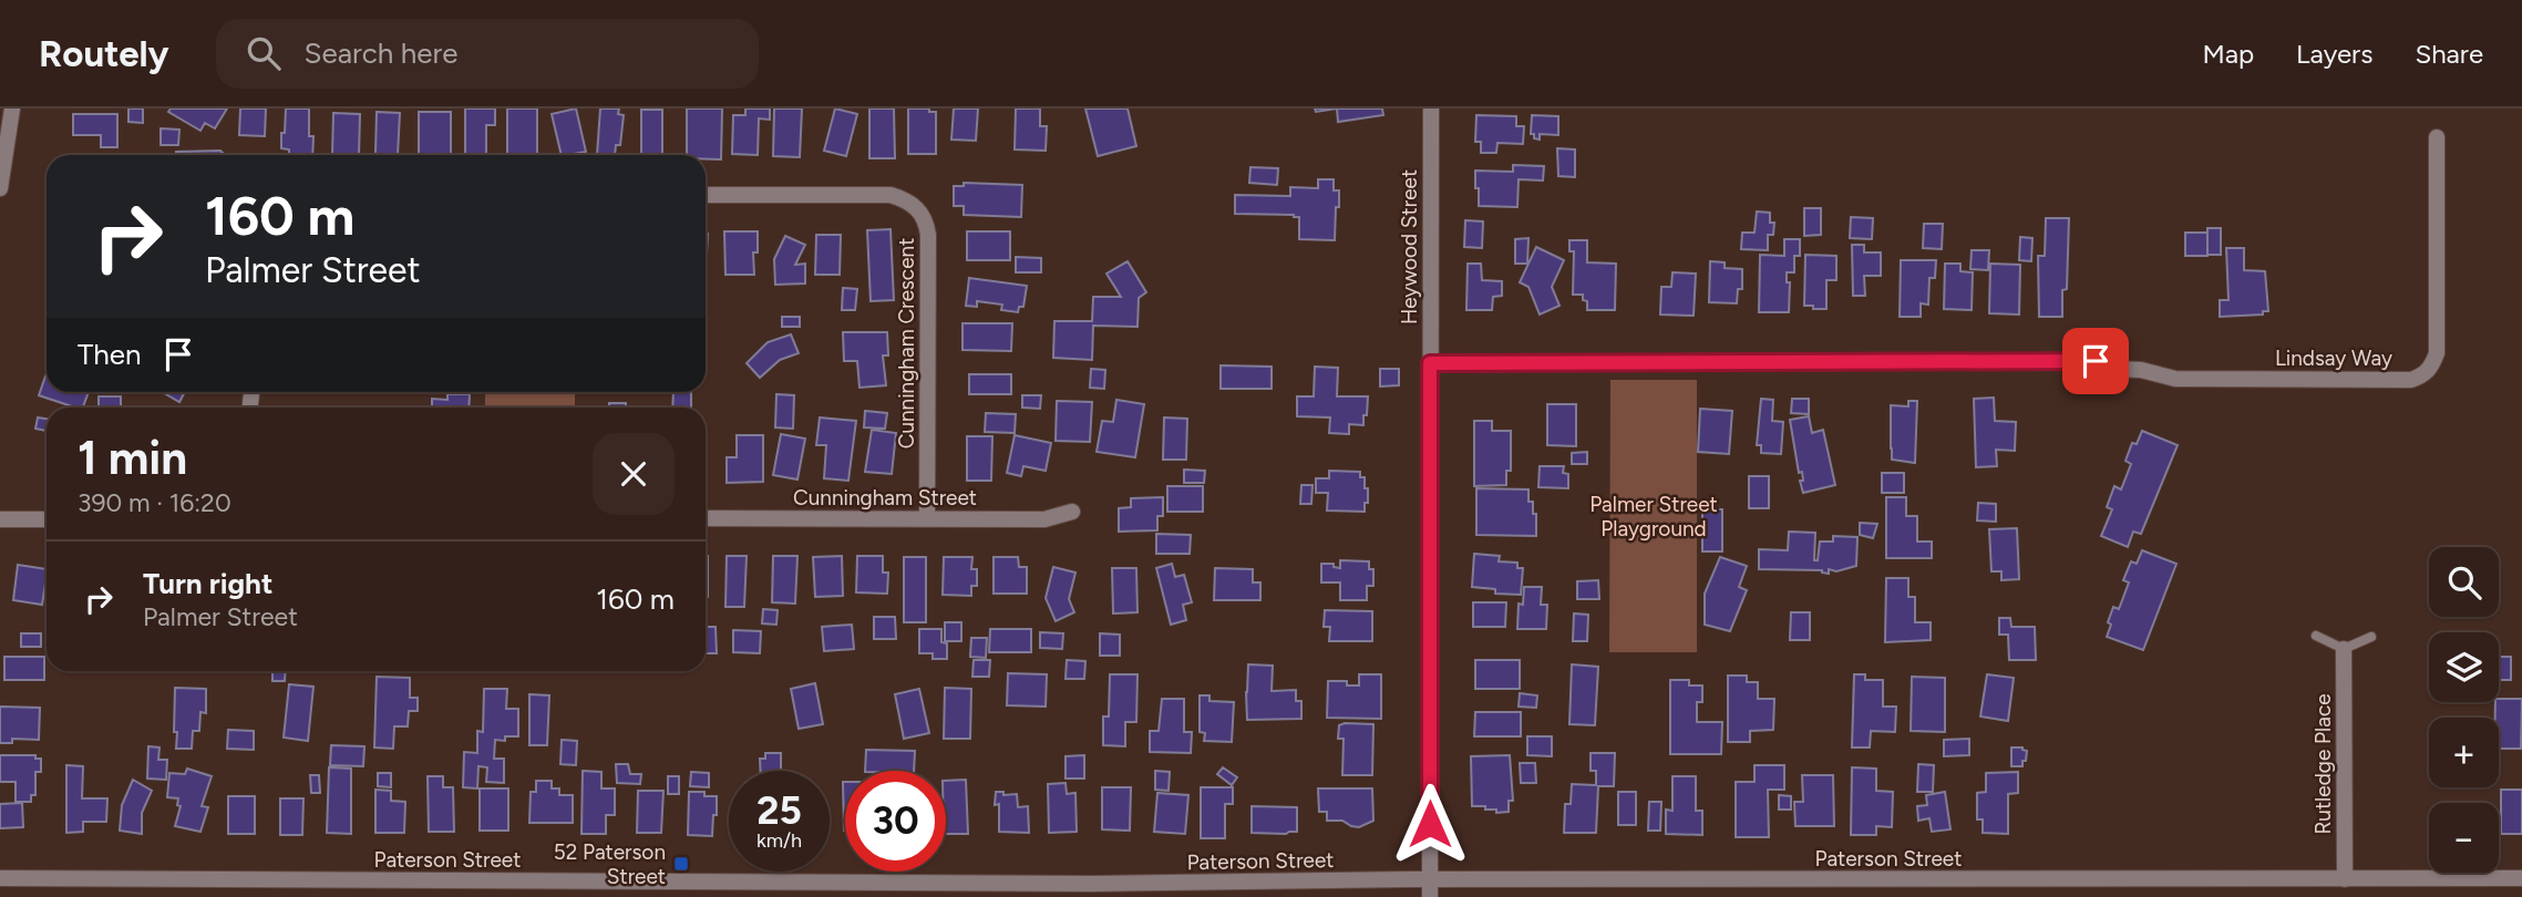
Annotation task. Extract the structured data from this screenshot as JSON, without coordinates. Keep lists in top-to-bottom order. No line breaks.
{"streets":{"street":["Heywood Street","Cunningham Crescent","Lindsay Way","Cunningham Street","Rutledge Place","Paterson Street"]},"crossings":[["Heywood Street","Lindsay Way"],["Heywood Street","Paterson Street"],["Cunningham Crescent","Cunningham Street"],["Rutledge Place","Paterson Street"]],"parks":["Palmer Street Playground"],"places":{"transit":["52 Paterson Street"]},"page":{"header":"Routely","search":"Search here","nav":["Map","Layers","Share"],"turn":["160 m","Palmer Street"],"then":"Then","heading":["1 min","390 m · 16:20"],"list":[{"name":"Turn right","note":"Palmer Street","value":"160 m"}],"map_buttons":["+","−"],"speed":"25 km/h","limit":"30"}}
